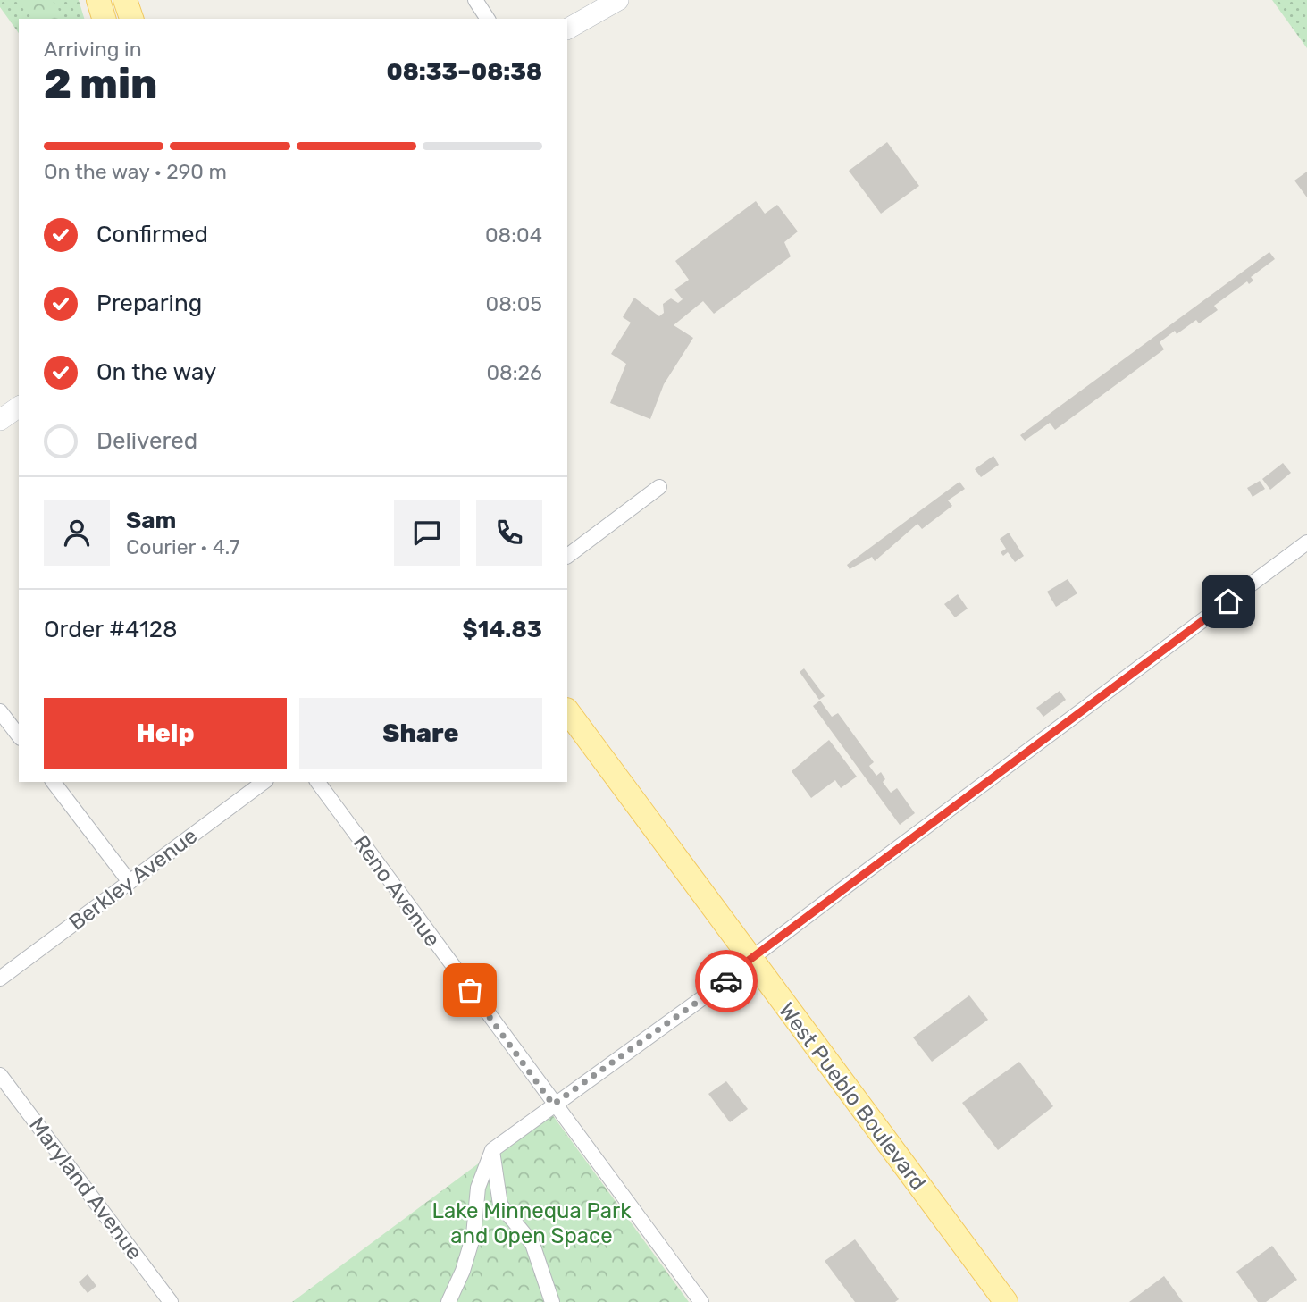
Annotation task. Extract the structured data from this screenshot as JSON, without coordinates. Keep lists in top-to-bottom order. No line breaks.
{"streets":{"main road":["West Pueblo Boulevard"],"street":["Berkley Avenue","Reno Avenue","Maryland Avenue"]},"parks":["Lake Minnequa Park and Open Space"],"page":{"heading":["2 min","Arriving in","08:33–08:38"],"panel":["Sam","Courier · 4.7","Order #4128","$14.83"],"bar":"On the way · 290 m","list":[["Confirmed","08:04"],["Preparing","08:05"],["On the way","08:26"],"Delivered"],"buttons":["Help","Share"]}}
